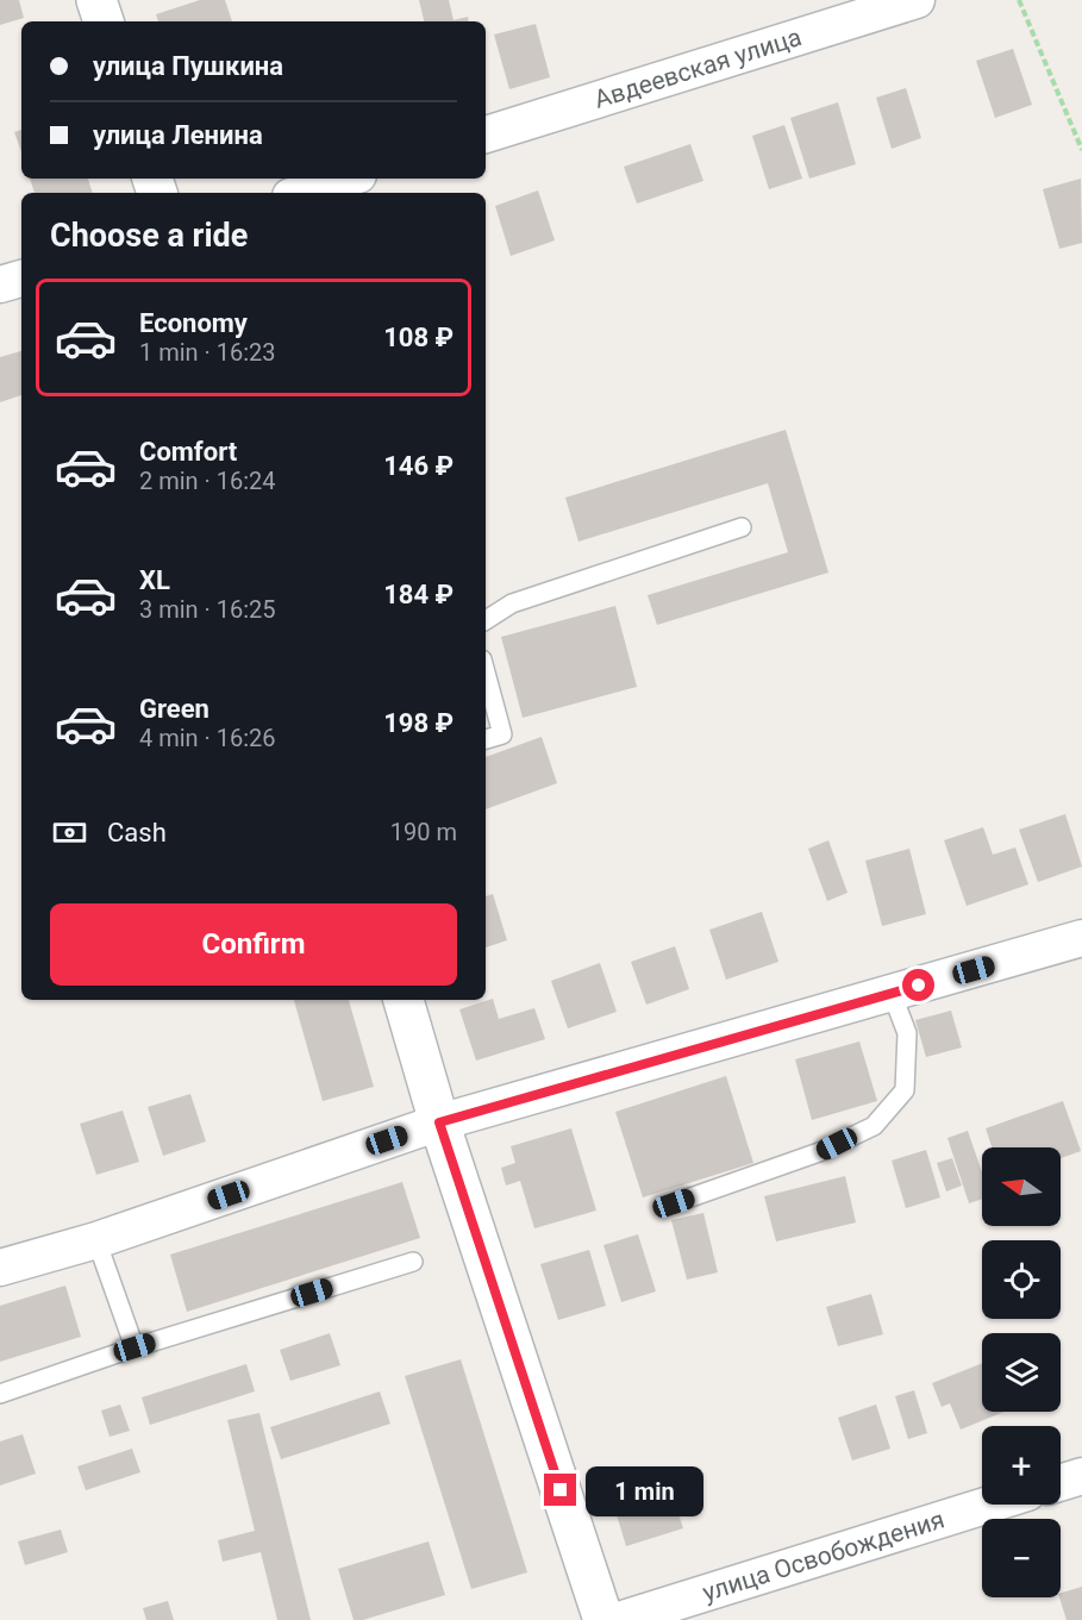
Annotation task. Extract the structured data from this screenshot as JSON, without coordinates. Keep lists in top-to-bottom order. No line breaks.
{"streets":{"street":["Авдеевская улица","улица Освобождения"]},"north":"left","page":{"banner":["улица Пушкина","улица Ленина"],"heading":"Choose a ride","list":[{"name":"Economy","note":"1 min · 16:23","value":"108 ₽"},{"name":"Comfort","note":"2 min · 16:24","value":"146 ₽"},{"name":"XL","note":"3 min · 16:25","value":"184 ₽"},{"name":"Green","note":"4 min · 16:26","value":"198 ₽"}],"pay":["Cash","190 m"],"buttons":"Confirm","map_buttons":["+","−"],"bubble":"1 min"}}
